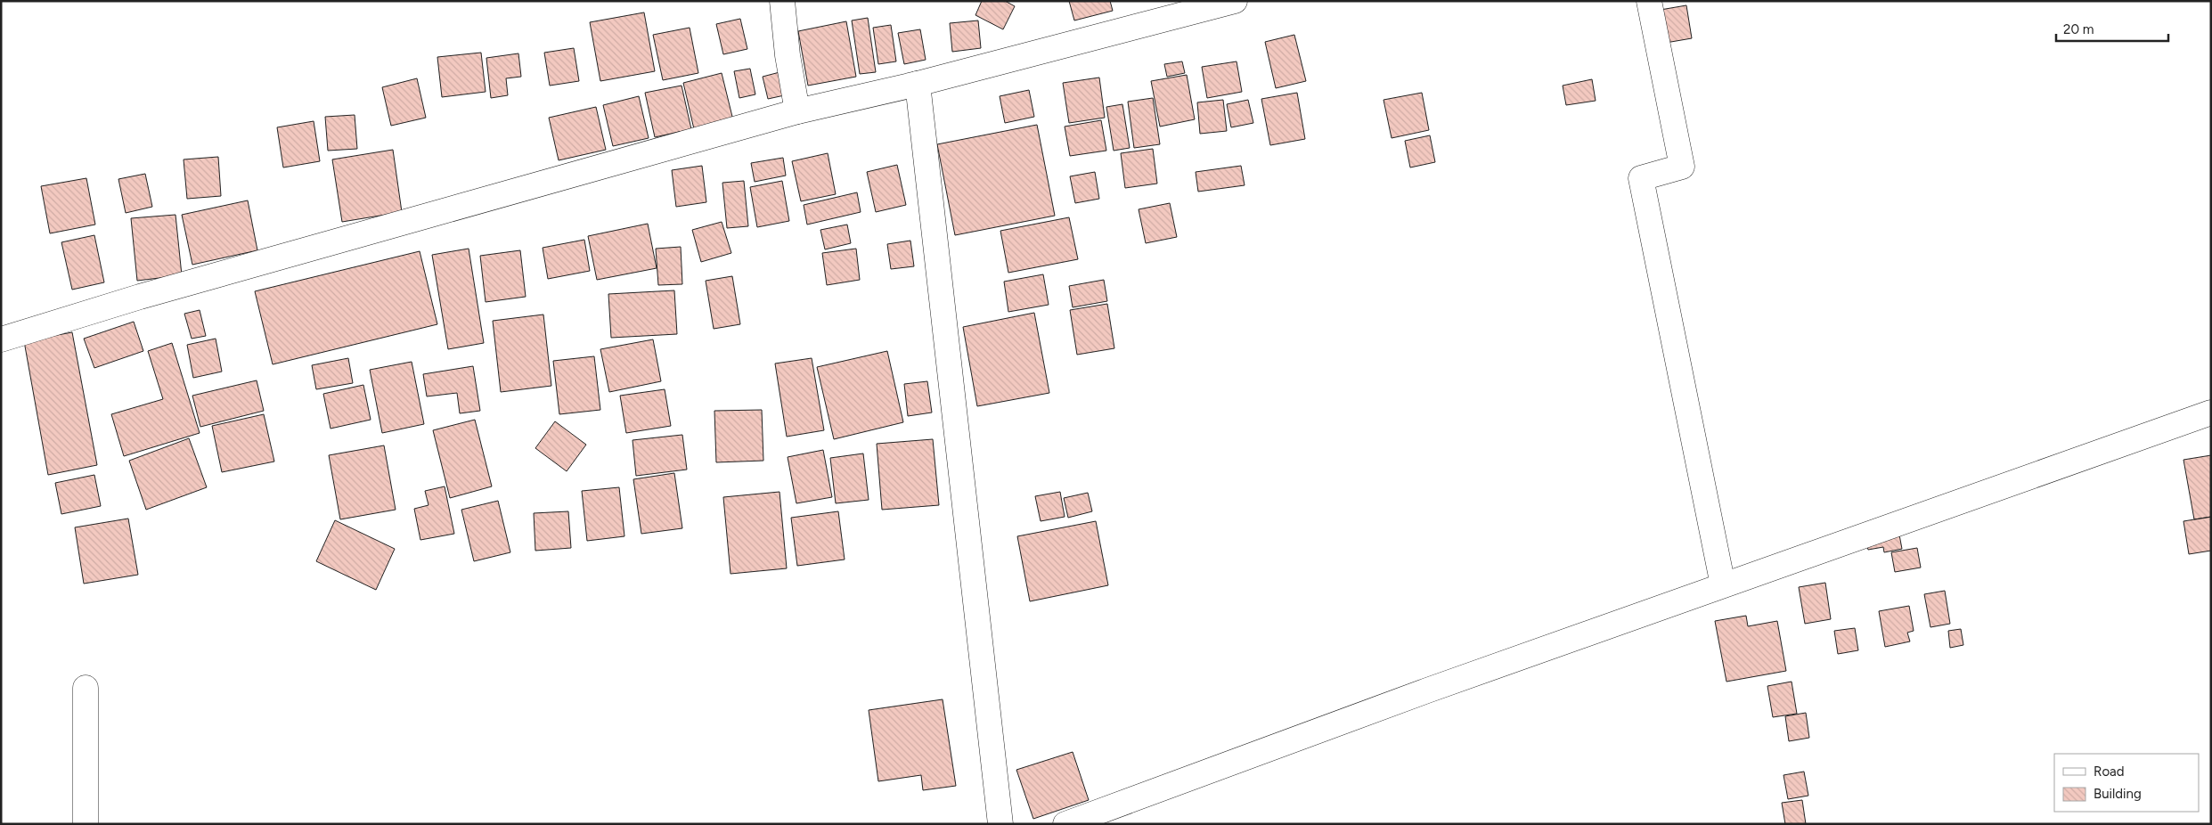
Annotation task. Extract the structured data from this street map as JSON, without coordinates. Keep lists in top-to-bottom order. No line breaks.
{"legend":["Road","Building"],"scale_bar":"20 m"}
